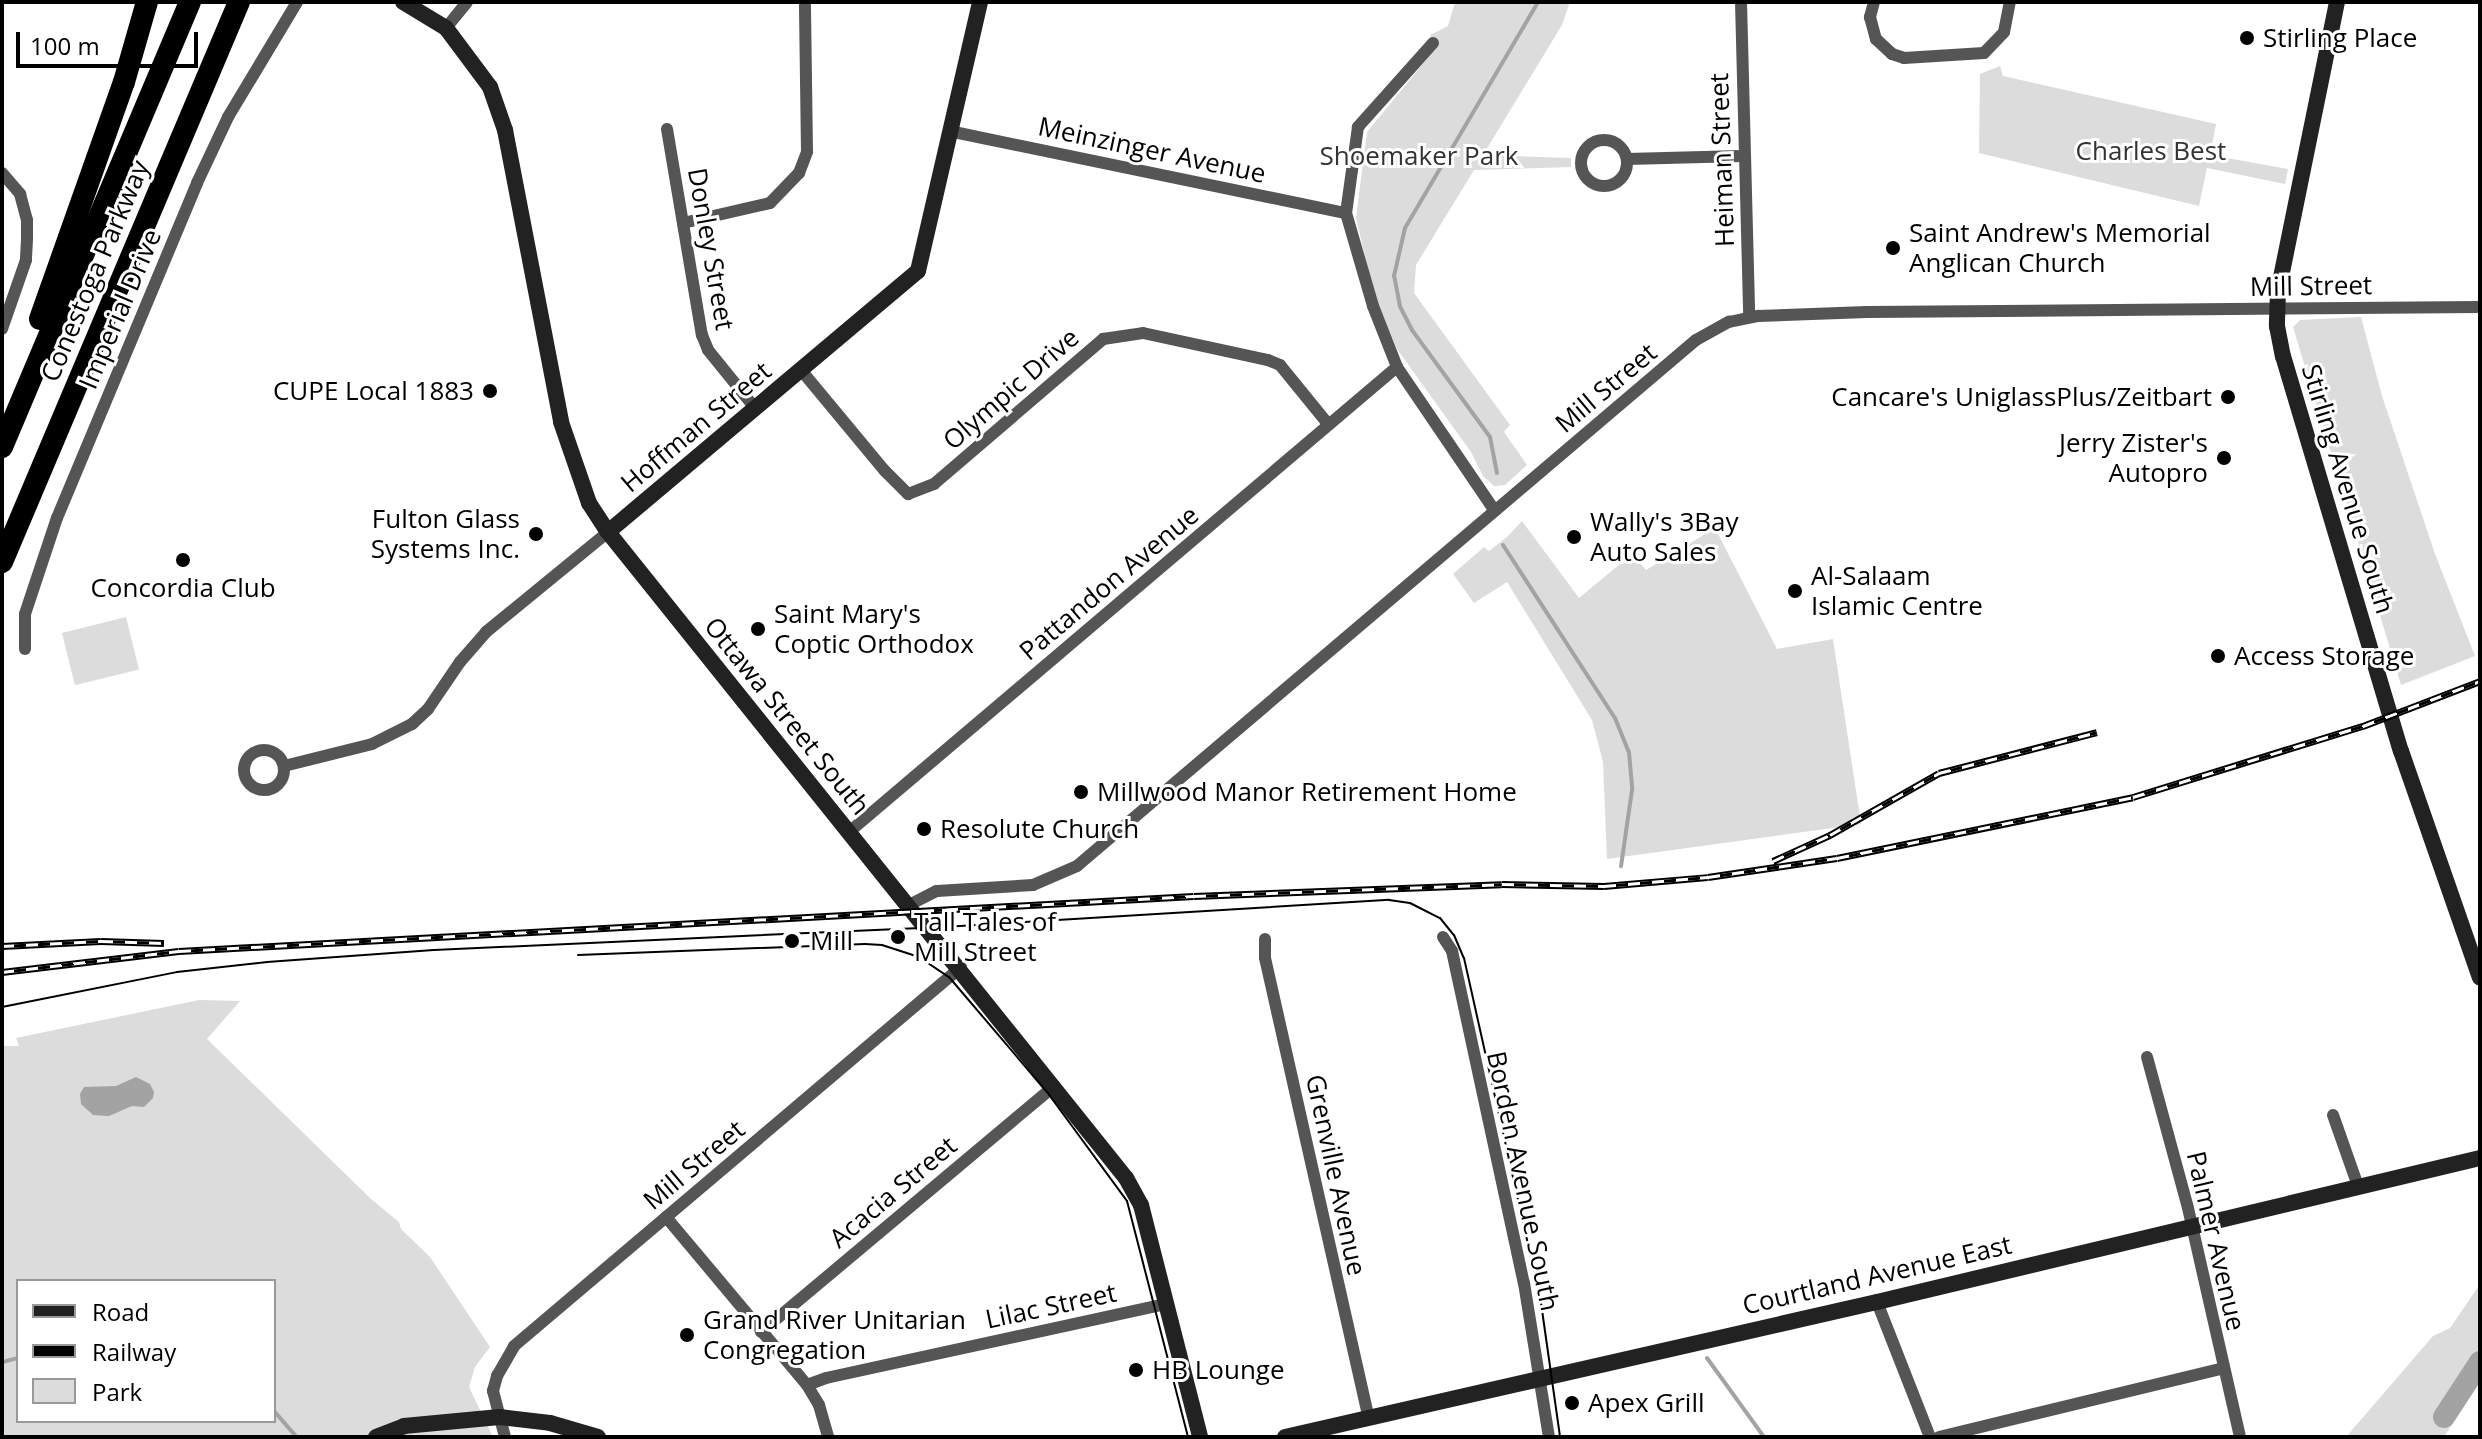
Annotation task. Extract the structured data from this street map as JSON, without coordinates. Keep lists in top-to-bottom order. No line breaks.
{"streets":{"highway":["Conestoga Parkway"],"main road":["Hoffman Street","Stirling Avenue South","Ottawa Street South","Courtland Avenue East"],"street":["Meinzinger Avenue","Heiman Street","Donley Street","Mill Street","Imperial Drive","Olympic Drive","Pattandon Avenue","Grenville Avenue","Borden Avenue South","Acacia Street","Palmer Avenue","Lilac Street"]},"crossings":[["Meinzinger Avenue","Hoffman Street"],["Heiman Street","Mill Street"],["Donley Street","Hoffman Street"],["Mill Street","Stirling Avenue South"],["Mill Street","Ottawa Street South"],["Olympic Drive","Hoffman Street"],["Olympic Drive","Pattandon Avenue"],["Hoffman Street","Ottawa Street South"],["Pattandon Avenue","Ottawa Street South"],["Ottawa Street South","Acacia Street"],["Ottawa Street South","Lilac Street"],["Grenville Avenue","Courtland Avenue East"],["Borden Avenue South","Courtland Avenue East"],["Palmer Avenue","Courtland Avenue East"]],"parks":["Charles Best","Shoemaker Park"],"places":["Stirling Place","Saint Andrew's Memorial Anglican Church","CUPE Local 1883","Cancare's UniglassPlus/Zeitbart","Jerry Zister's Autopro","Fulton Glass Systems Inc.","Wally's 3Bay Auto Sales","Concordia Club","Al-Salaam Islamic Centre","Saint Mary's Coptic Orthodox","Access Storage","Millwood Manor Retirement Home","Resolute Church","Tall Tales of Mill Street","Mill","Grand River Unitarian Congregation","HB Lounge","Apex Grill"],"legend":["Road","Railway","Park"],"scale_bar":"100 m"}
